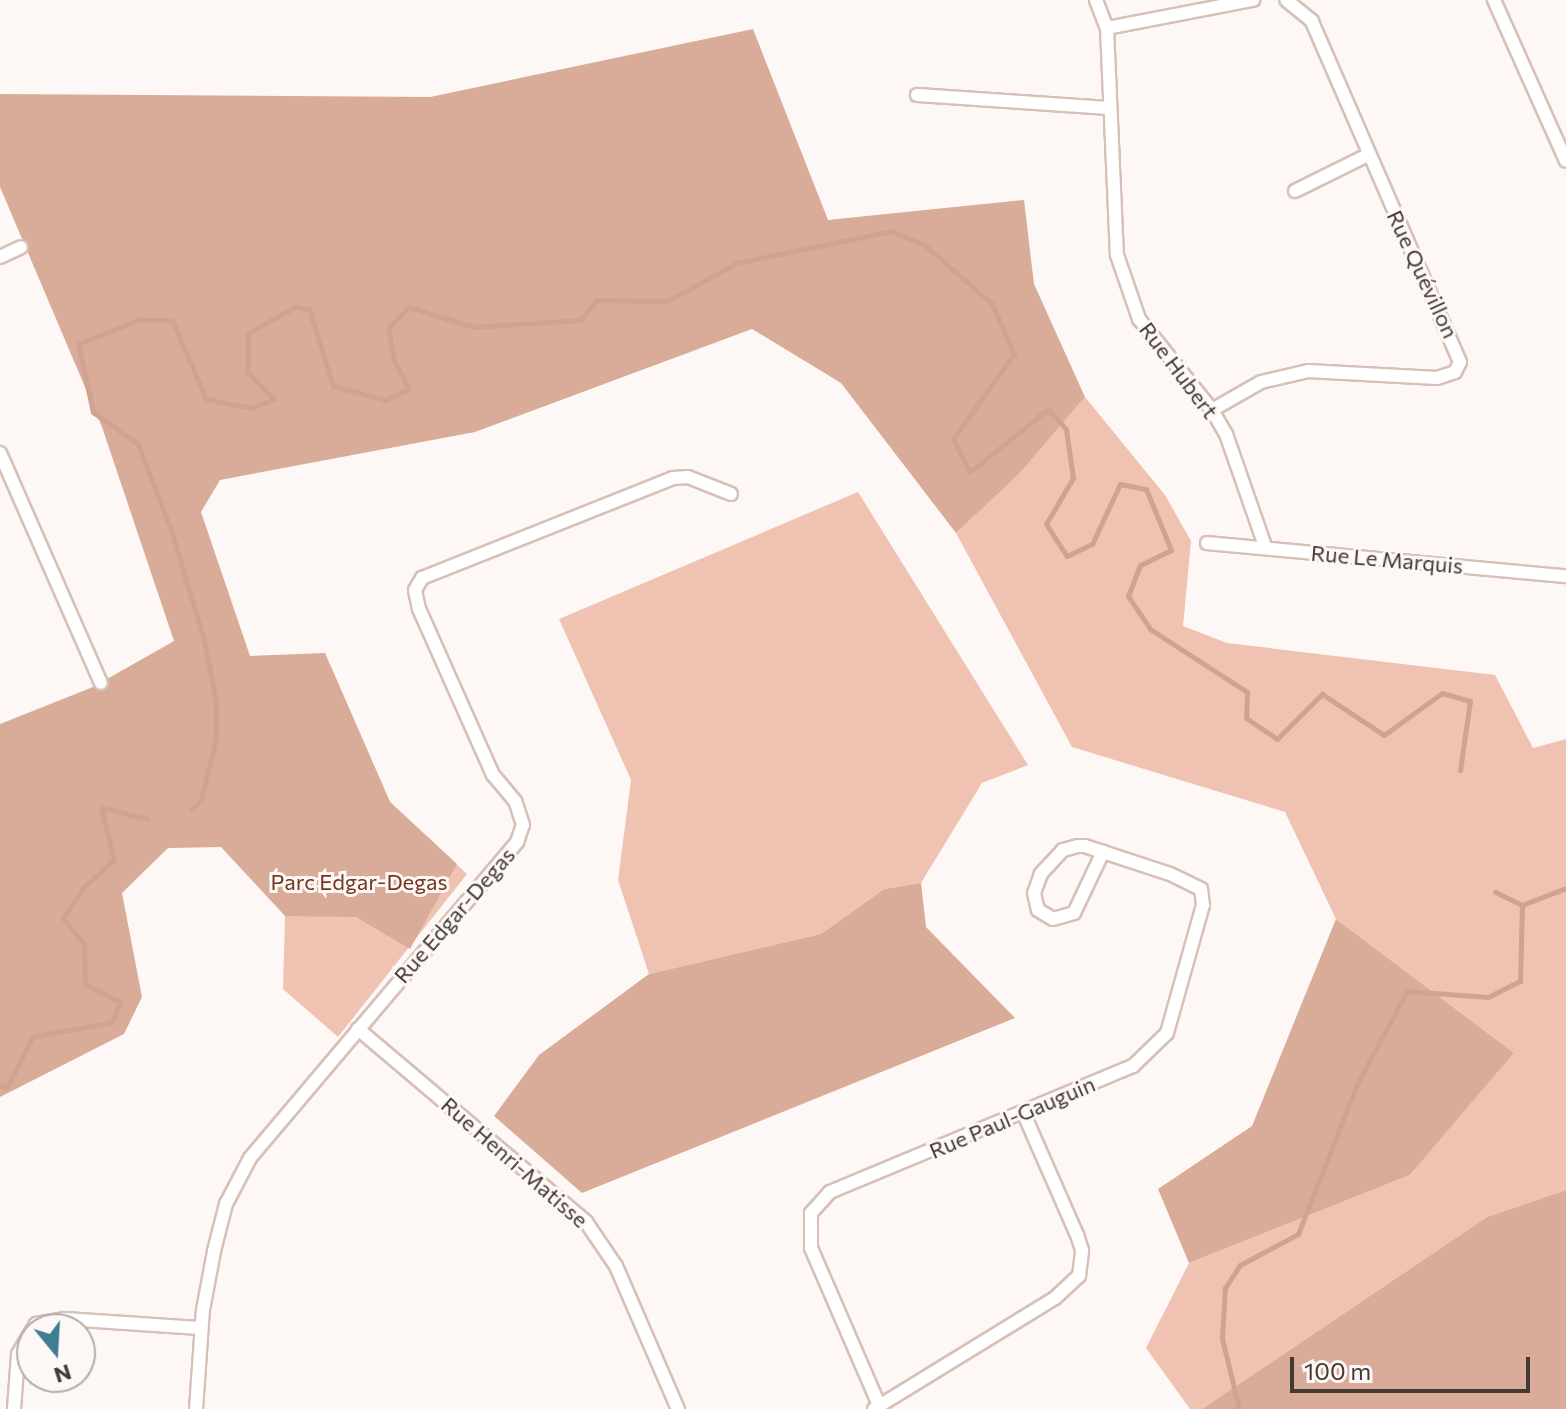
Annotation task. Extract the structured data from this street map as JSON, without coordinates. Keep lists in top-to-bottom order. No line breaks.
{"streets":{"street":["Rue Quévillon","Rue Hubert","Rue Le Marquis","Rue Edgar-Degas","Rue Paul-Gauguin","Rue Henri-Matisse"]},"crossings":[["Rue Quévillon","Rue Hubert"],["Rue Hubert","Rue Le Marquis"],["Rue Edgar-Degas","Rue Henri-Matisse"]],"parks":["Parc Edgar-Degas"],"scale_bar":"100 m","north":"bottom"}
